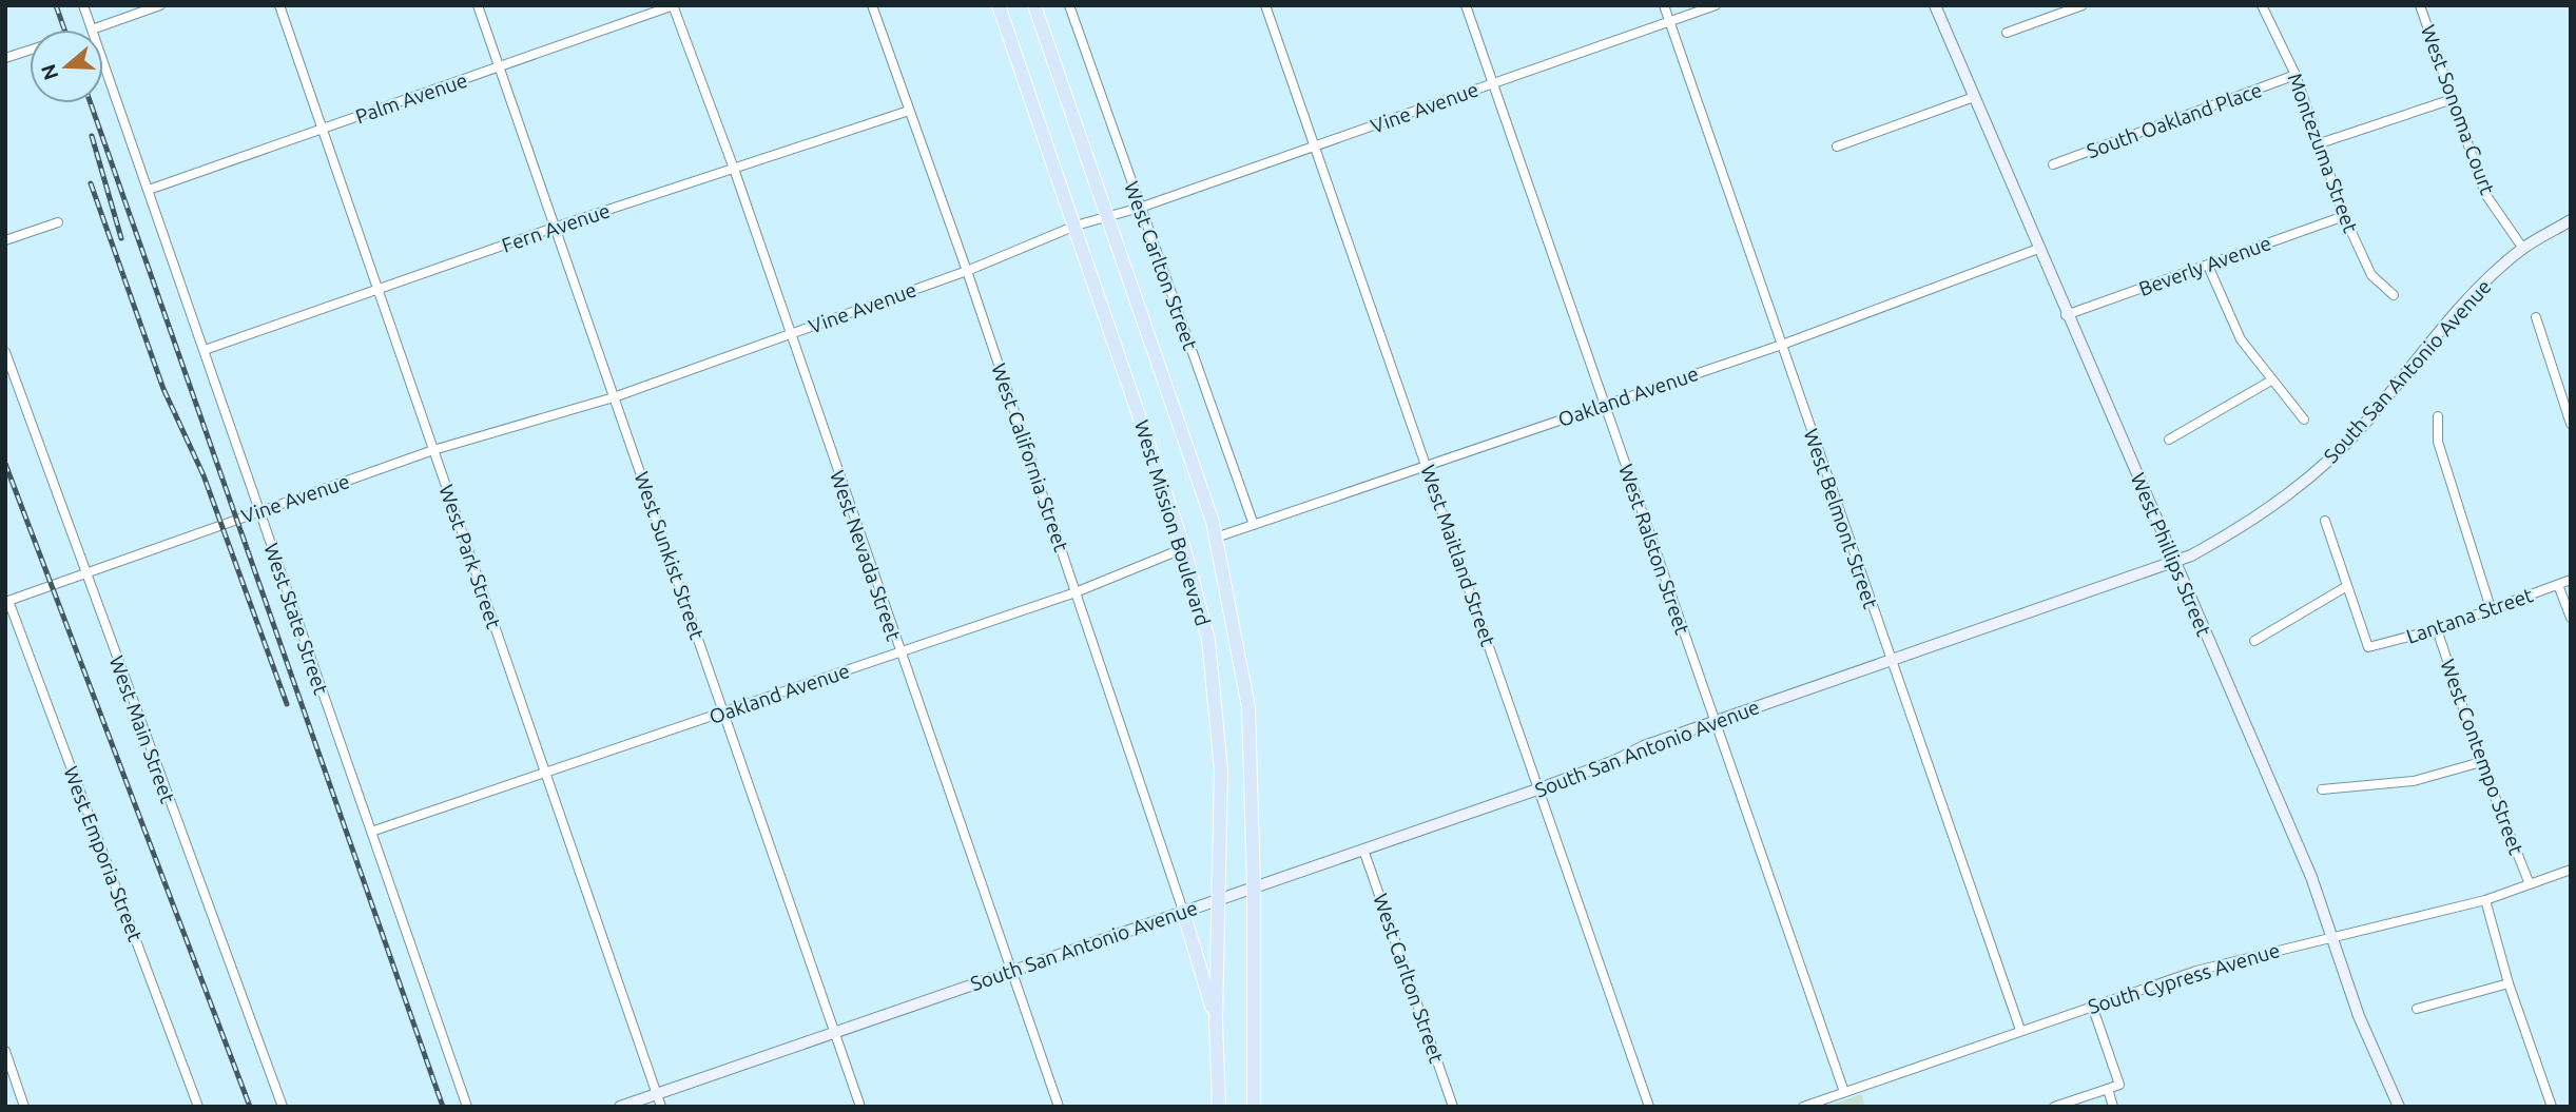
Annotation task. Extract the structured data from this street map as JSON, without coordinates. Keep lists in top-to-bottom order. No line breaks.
{"streets":{"main road":["West Mission Boulevard"],"street":["Palm Avenue","Vine Avenue","West Sonoma Court","South Oakland Place","Montezuma Street","Fern Avenue","West Carlton Street","Beverly Avenue","South San Antonio Avenue","Oakland Avenue","West California Street","West Belmont Street","West Ralston Street","West Phillips Street","West Sunkist Street","West Nevada Street","West Maitland Street","West Park Street","Lantana Street","West State Street","West Main Street","West Contempo Street","West Emporia Street","South Cypress Avenue"]},"crossings":[["Palm Avenue","West Sunkist Street"],["Palm Avenue","West Nevada Street"],["Palm Avenue","West Park Street"],["Palm Avenue","West State Street"],["Vine Avenue","West Carlton Street"],["Vine Avenue","West California Street"],["Vine Avenue","West Belmont Street"],["Vine Avenue","West Mission Boulevard"],["Vine Avenue","West Ralston Street"],["Vine Avenue","West Sunkist Street"],["Vine Avenue","West Nevada Street"],["Vine Avenue","West Maitland Street"],["Vine Avenue","West Park Street"],["Vine Avenue","West State Street"],["Vine Avenue","West Main Street"],["Vine Avenue","West Emporia Street"],["West Sonoma Court","South San Antonio Avenue"],["South Oakland Place","Montezuma Street"],["Montezuma Street","Beverly Avenue"],["Fern Avenue","West California Street"],["Fern Avenue","West Sunkist Street"],["Fern Avenue","West Nevada Street"],["Fern Avenue","West Park Street"],["Fern Avenue","West State Street"],["West Carlton Street","South San Antonio Avenue"],["West Carlton Street","Oakland Avenue"],["Beverly Avenue","West Phillips Street"],["South San Antonio Avenue","West California Street"],["South San Antonio Avenue","West Belmont Street"],["South San Antonio Avenue","West Mission Boulevard"],["South San Antonio Avenue","West Ralston Street"],["South San Antonio Avenue","West Phillips Street"],["South San Antonio Avenue","West Sunkist Street"],["South San Antonio Avenue","West Nevada Street"],["South San Antonio Avenue","West Maitland Street"],["South San Antonio Avenue","West Park Street"],["Oakland Avenue","West California Street"],["Oakland Avenue","West Belmont Street"],["Oakland Avenue","West Mission Boulevard"],["Oakland Avenue","West Ralston Street"],["Oakland Avenue","West Phillips Street"],["Oakland Avenue","West Sunkist Street"],["Oakland Avenue","West Nevada Street"],["Oakland Avenue","West Maitland Street"],["Oakland Avenue","West Park Street"],["Oakland Avenue","West State Street"],["West Belmont Street","South Cypress Avenue"],["West Ralston Street","South Cypress Avenue"],["West Phillips Street","South Cypress Avenue"],["Lantana Street","West Contempo Street"],["West Contempo Street","South Cypress Avenue"]],"north":"left"}
